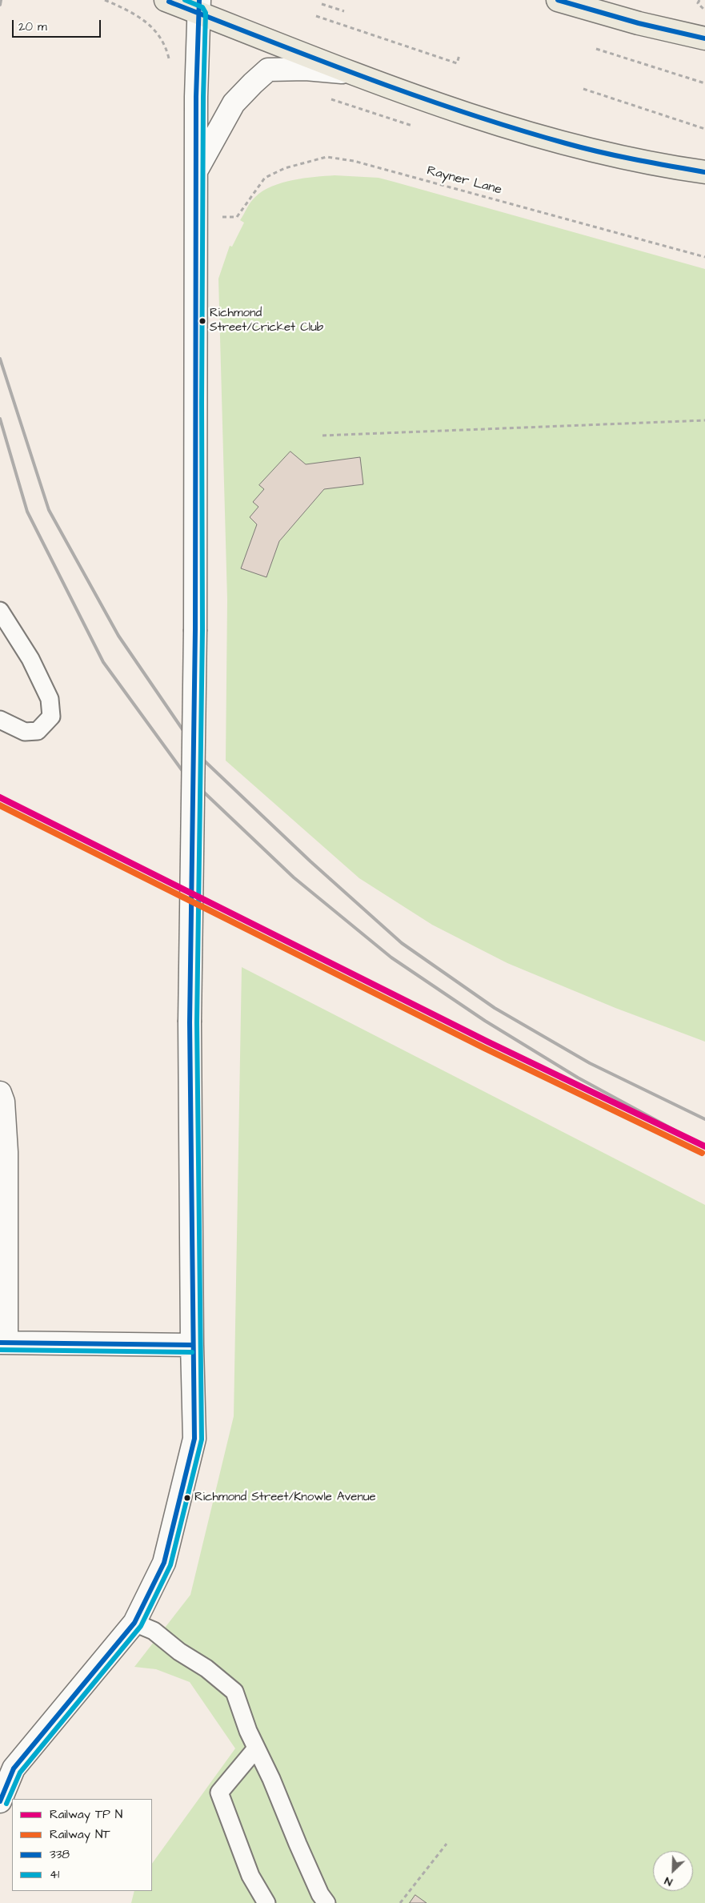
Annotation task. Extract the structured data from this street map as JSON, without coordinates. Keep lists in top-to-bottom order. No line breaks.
{"streets":{"path":["Rayner Lane"]},"places":["Richmond Street/Cricket Club","Richmond Street/Knowle Avenue"],"lines":["transit line 338","transit line 41","rail line NT"],"legend":["Railway TP N","Railway NT","338","41"],"scale_bar":"20 m","north":"bottom left"}
